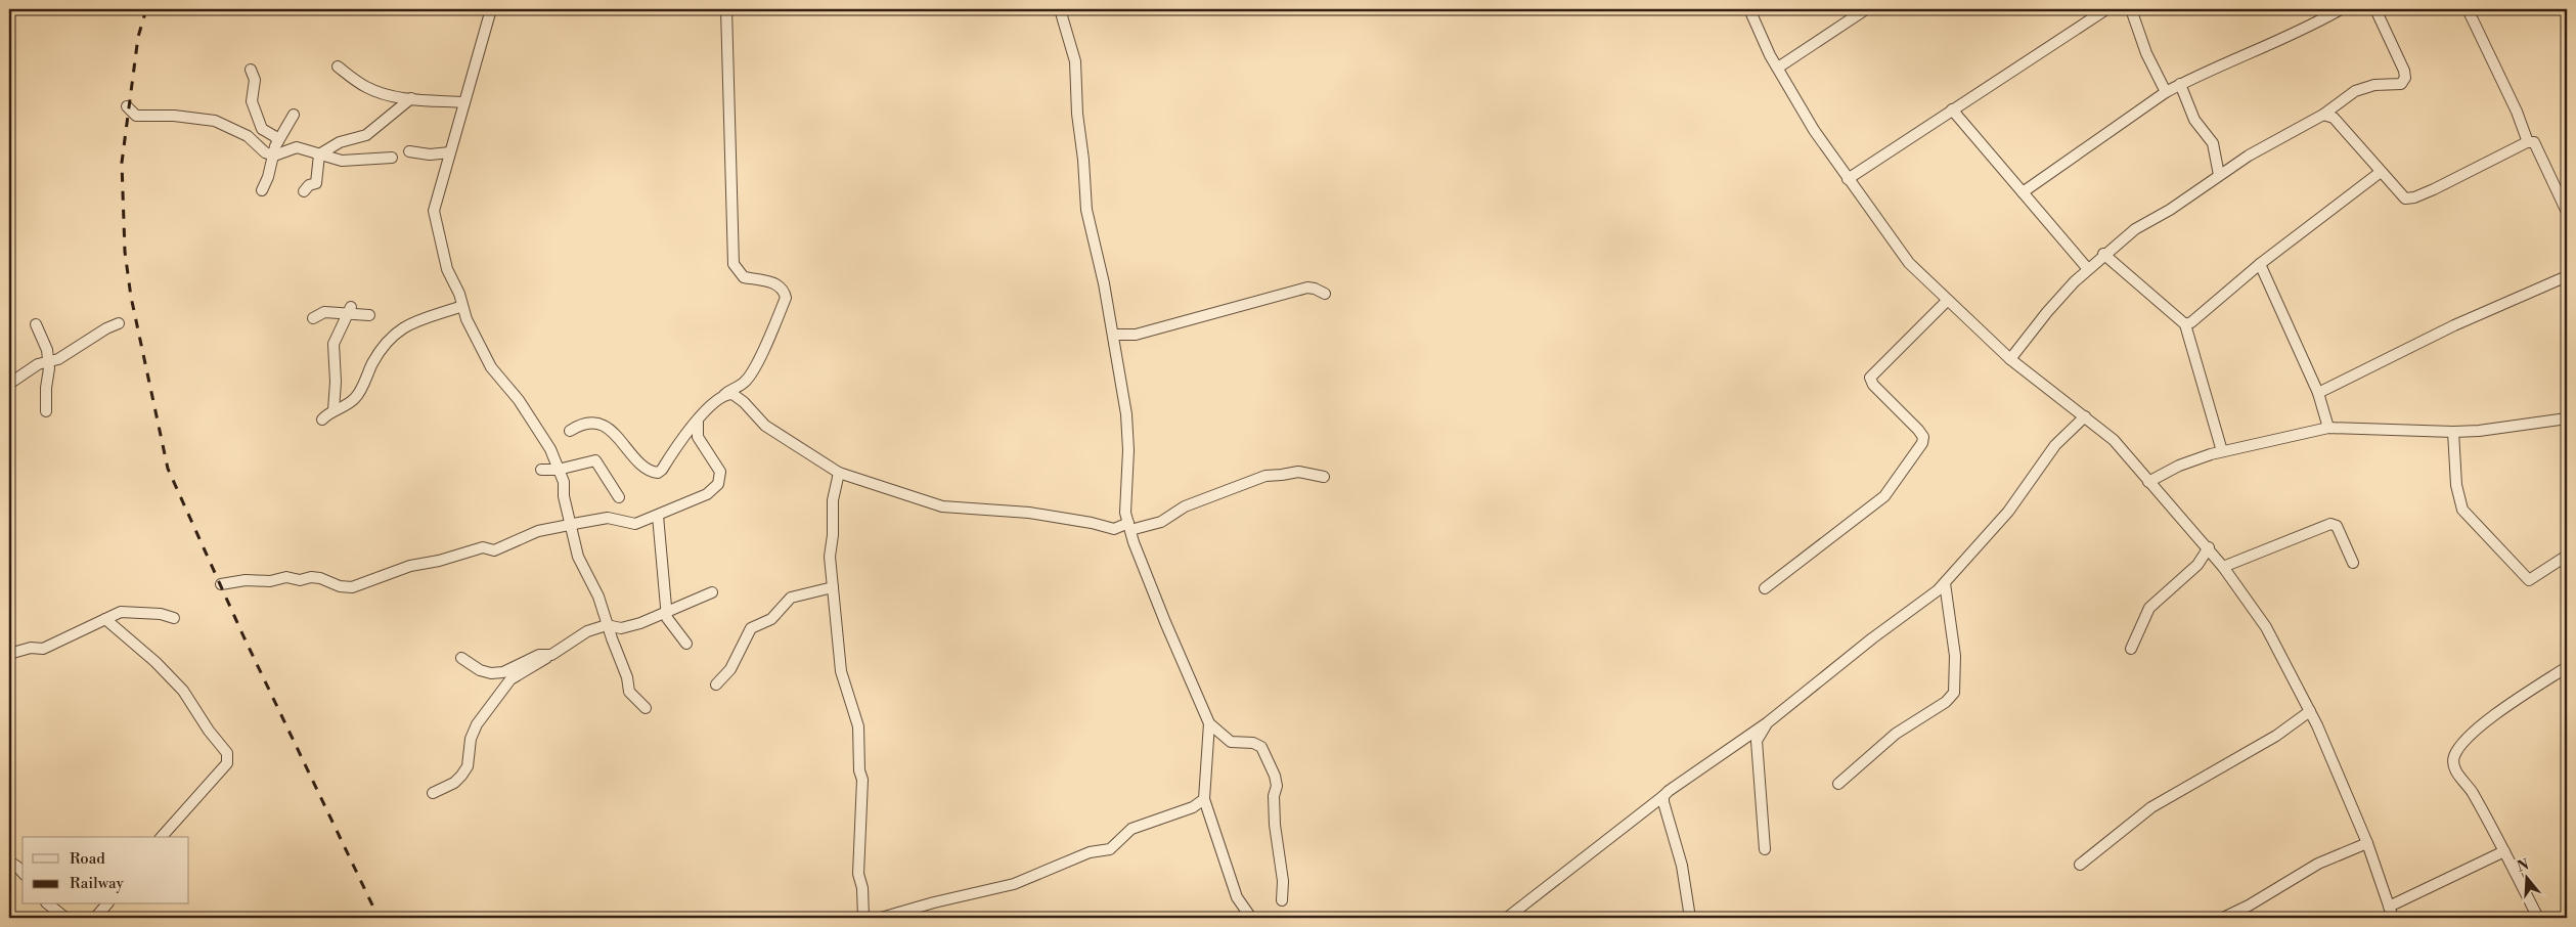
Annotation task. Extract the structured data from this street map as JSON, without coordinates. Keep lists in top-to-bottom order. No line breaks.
{"legend":["Road","Railway"],"north":"top"}
